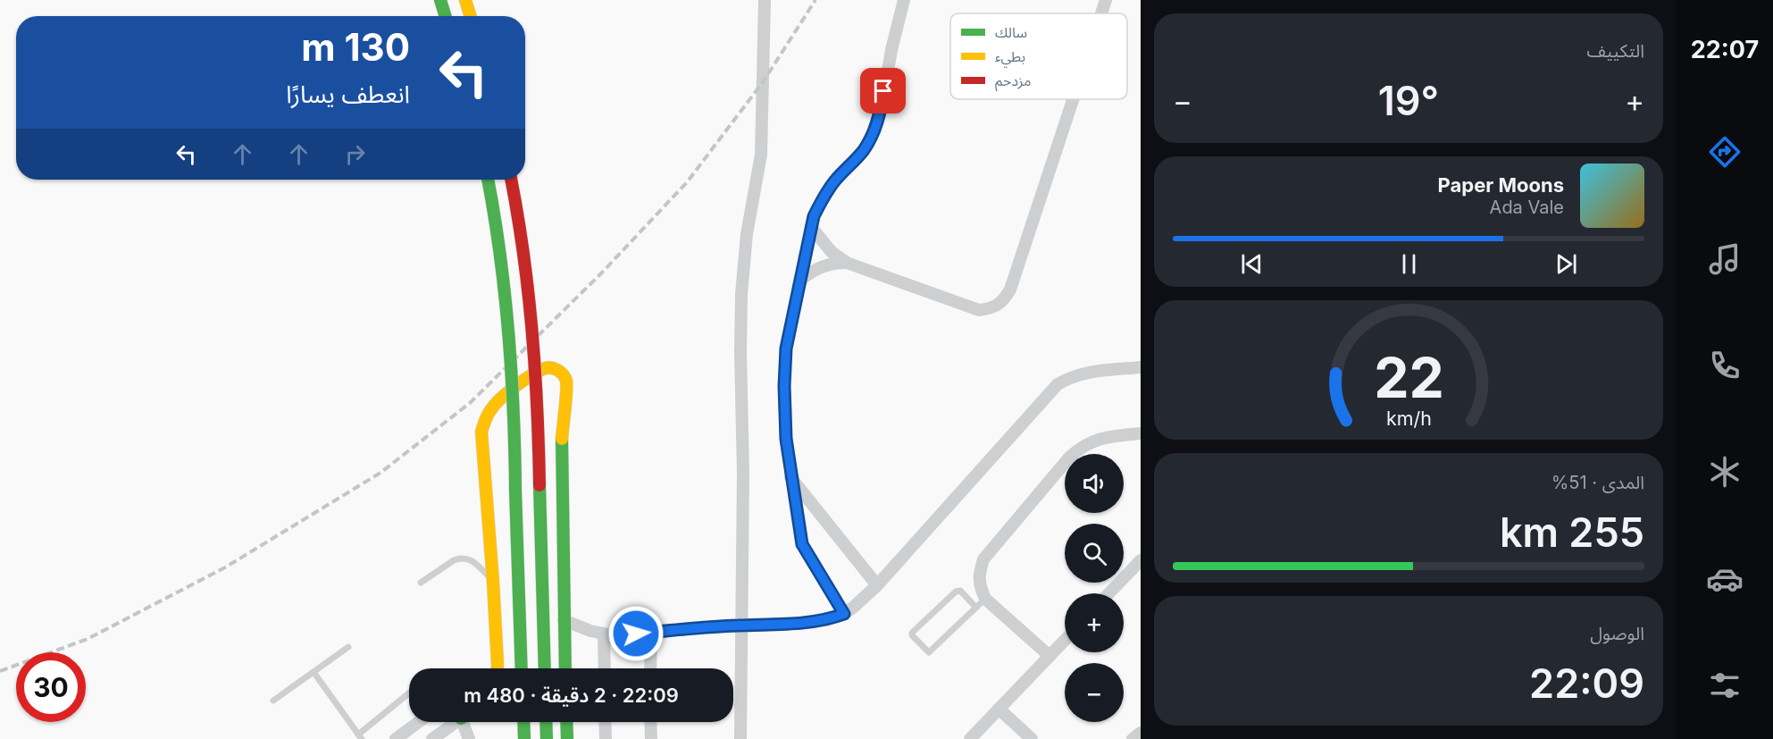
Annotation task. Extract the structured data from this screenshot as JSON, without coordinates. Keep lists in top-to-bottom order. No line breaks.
{"legend":["سالك","بطيء","مزدحم"],"page":{"tabs":"22:07","tile":["التكييف",["المدى · 51%","255 km"],["الوصول","22:09"]],"turn":["130 m","انعطف يسارًا"],"heat":["−","19°","+"],"song":["Paper Moons","Ada Vale"],"map_buttons":["+","−"],"limit":"30","trip":"22:09 · 2 دقيقة · 480 m","gauge":["22","km/h"]}}
